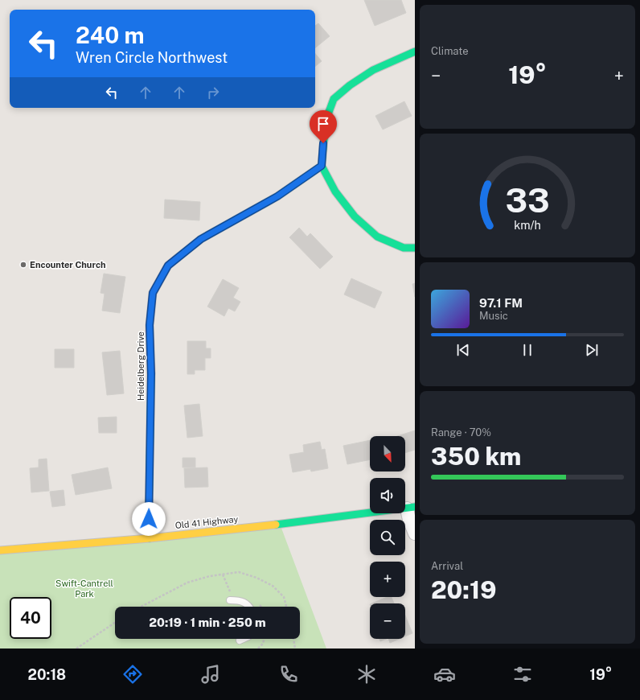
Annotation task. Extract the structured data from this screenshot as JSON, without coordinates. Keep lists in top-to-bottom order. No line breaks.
{"streets":{"street":["Heidelberg Drive","Old 41 Highway"]},"crossings":[["Heidelberg Drive","Old 41 Highway"]],"parks":["Swift-Cantrell Park"],"places":["Encounter Church"],"north":"bottom right","page":{"tile":["Climate",["Range · 70%","350 km"],["Arrival","20:19"]],"turn":["240 m","Wren Circle Northwest"],"heat":["−","19°","+"],"song":["97.1 FM","Music"],"map_buttons":["+","−"],"limit":"40","trip":"20:19 · 1 min · 250 m","tabs":["20:18","19°"],"gauge":["33","km/h"]}}
